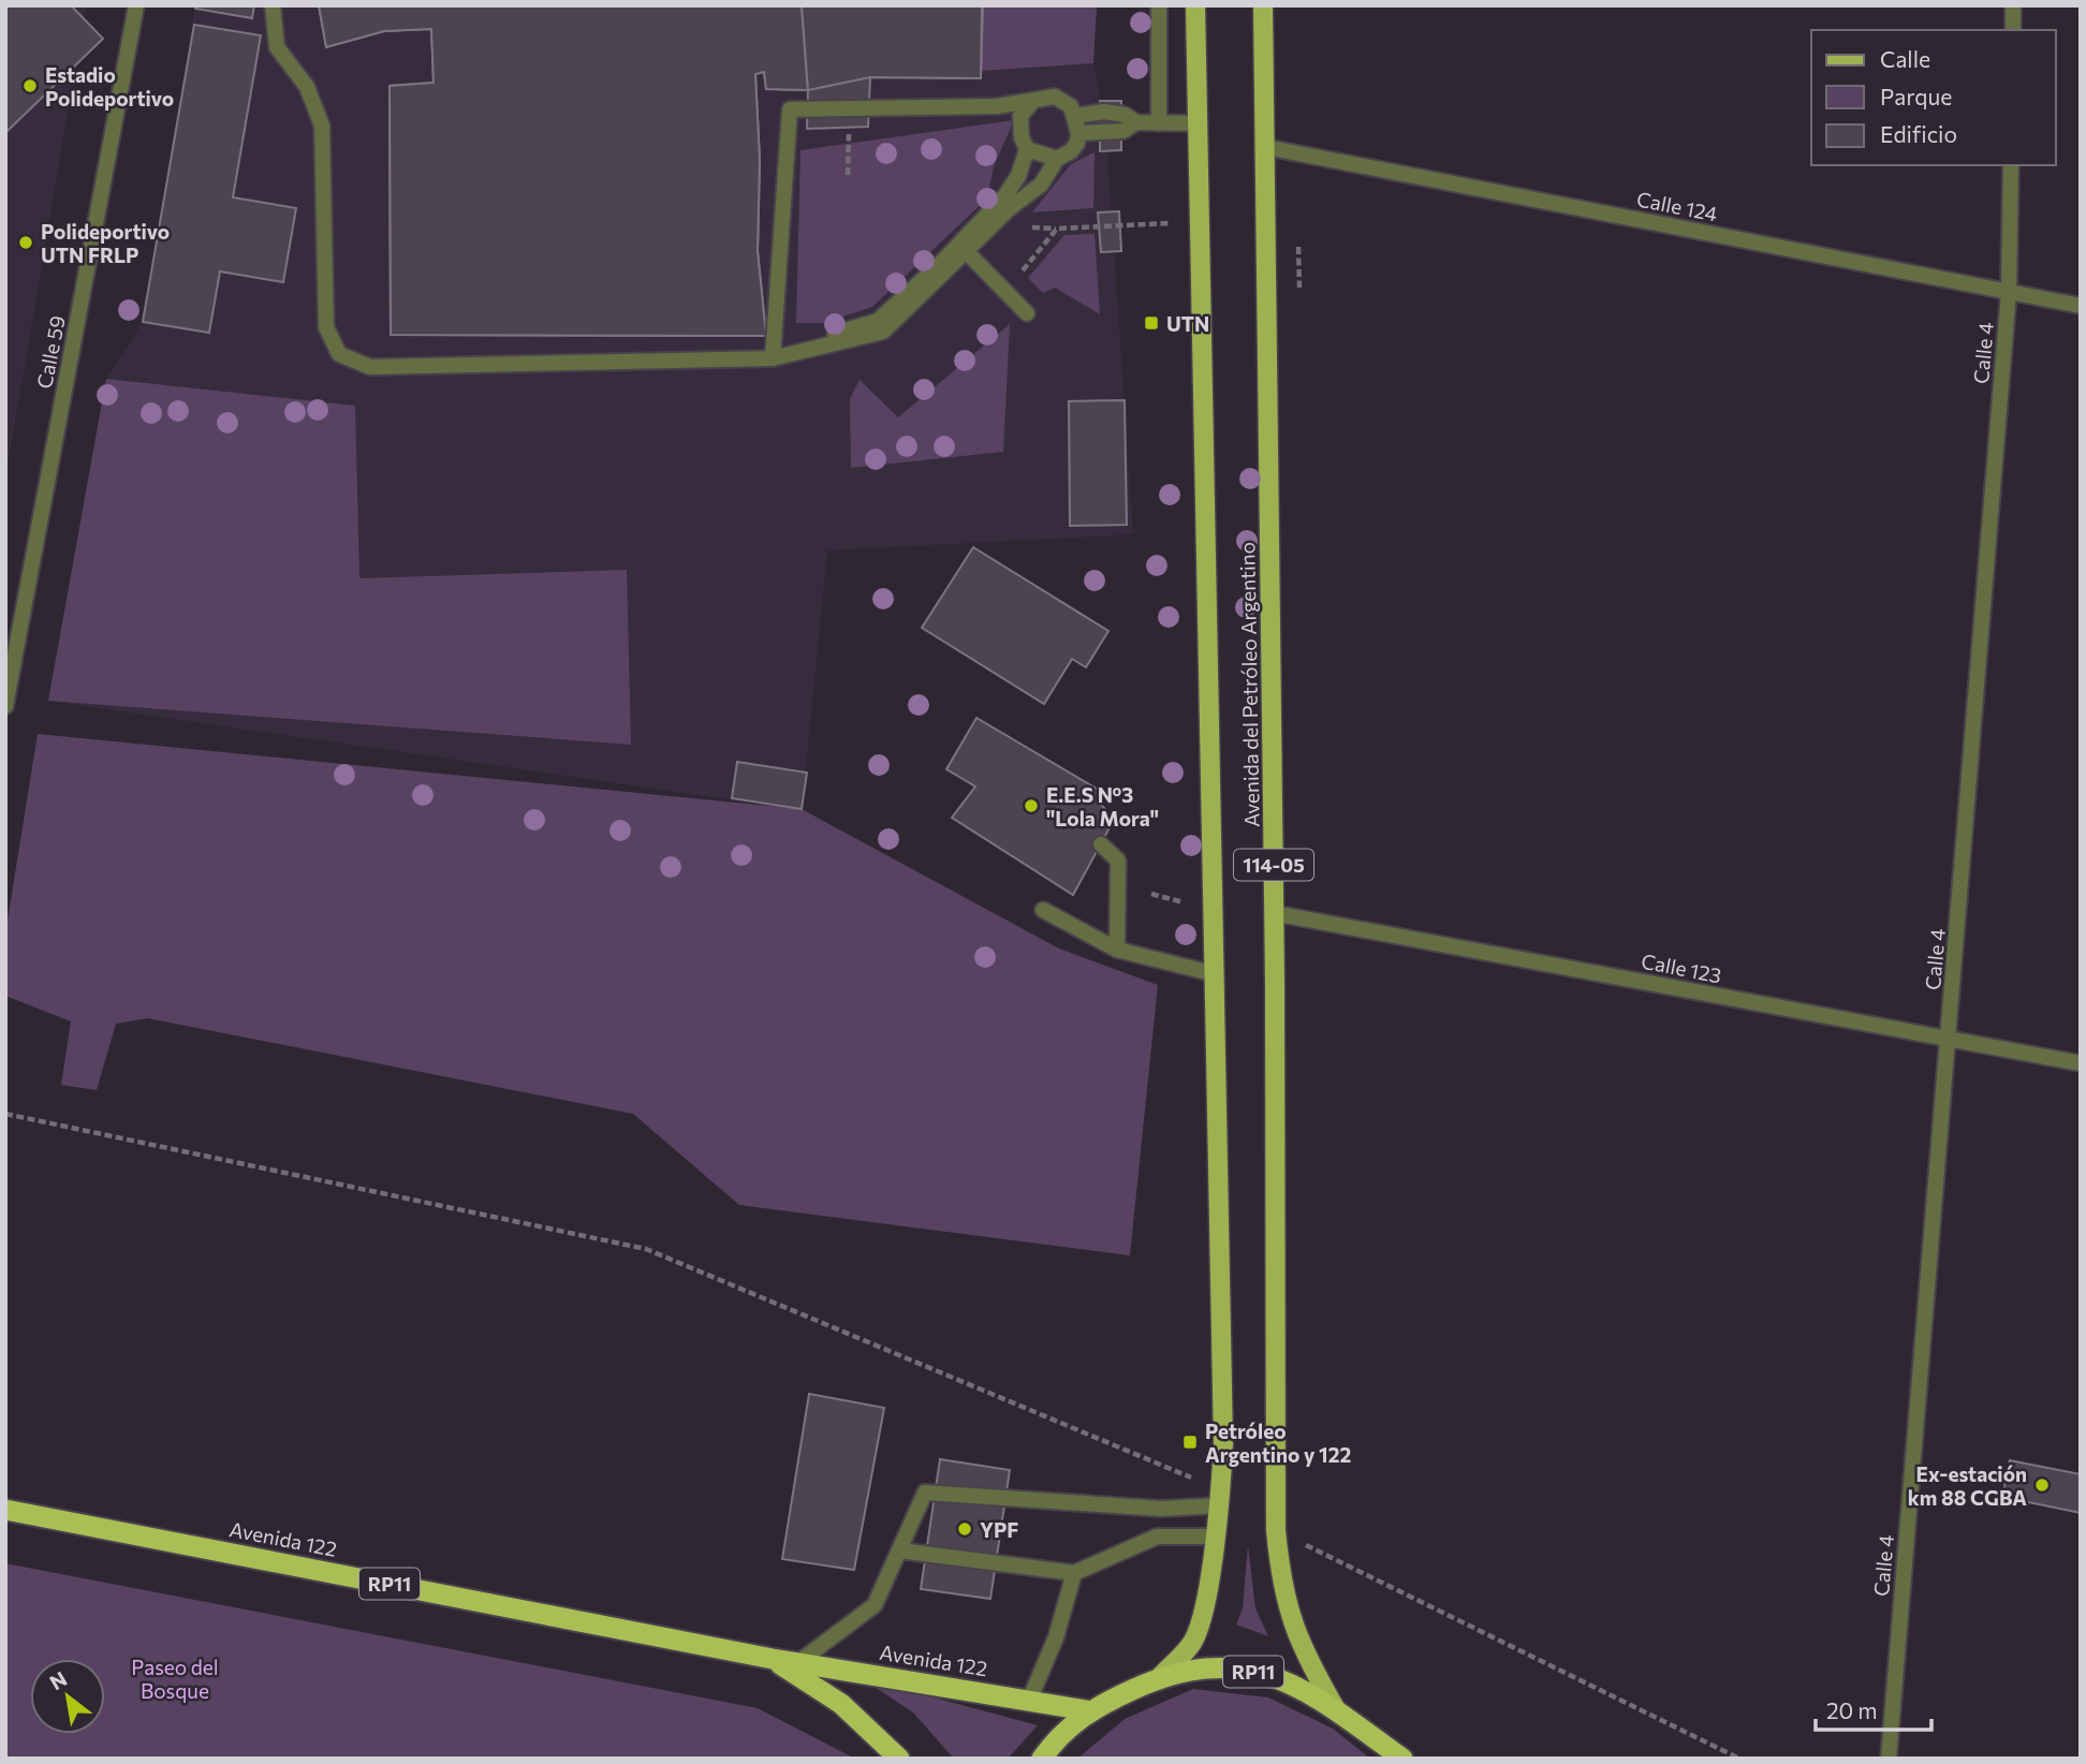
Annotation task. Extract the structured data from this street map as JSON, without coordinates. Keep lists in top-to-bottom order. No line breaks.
{"streets":{"highway":["Avenida 122","RP11"],"main road":["Avenida del Petróleo Argentino","114-05"],"street":["Calle 124","Calle 59","Calle 4","Calle 123"]},"crossings":[["Calle 124","Calle 4"],["Calle 124","Avenida del Petróleo Argentino"],["Calle 4","Calle 123"],["Avenida del Petróleo Argentino","Calle 123"],["Avenida del Petróleo Argentino","RP11"],["Avenida 122","RP11"]],"parks":["Paseo del Bosque"],"places":{"other":["Estadio Polideportivo","Polideportivo UTN FRLP","E.E.S Nº3 \"Lola Mora\"","Ex-estación km 88 CGBA","YPF"],"transit":["UTN","Petróleo Argentino y 122"]},"legend":["Calle","Parque","Edificio"],"scale_bar":"20 m","north":"top left"}
